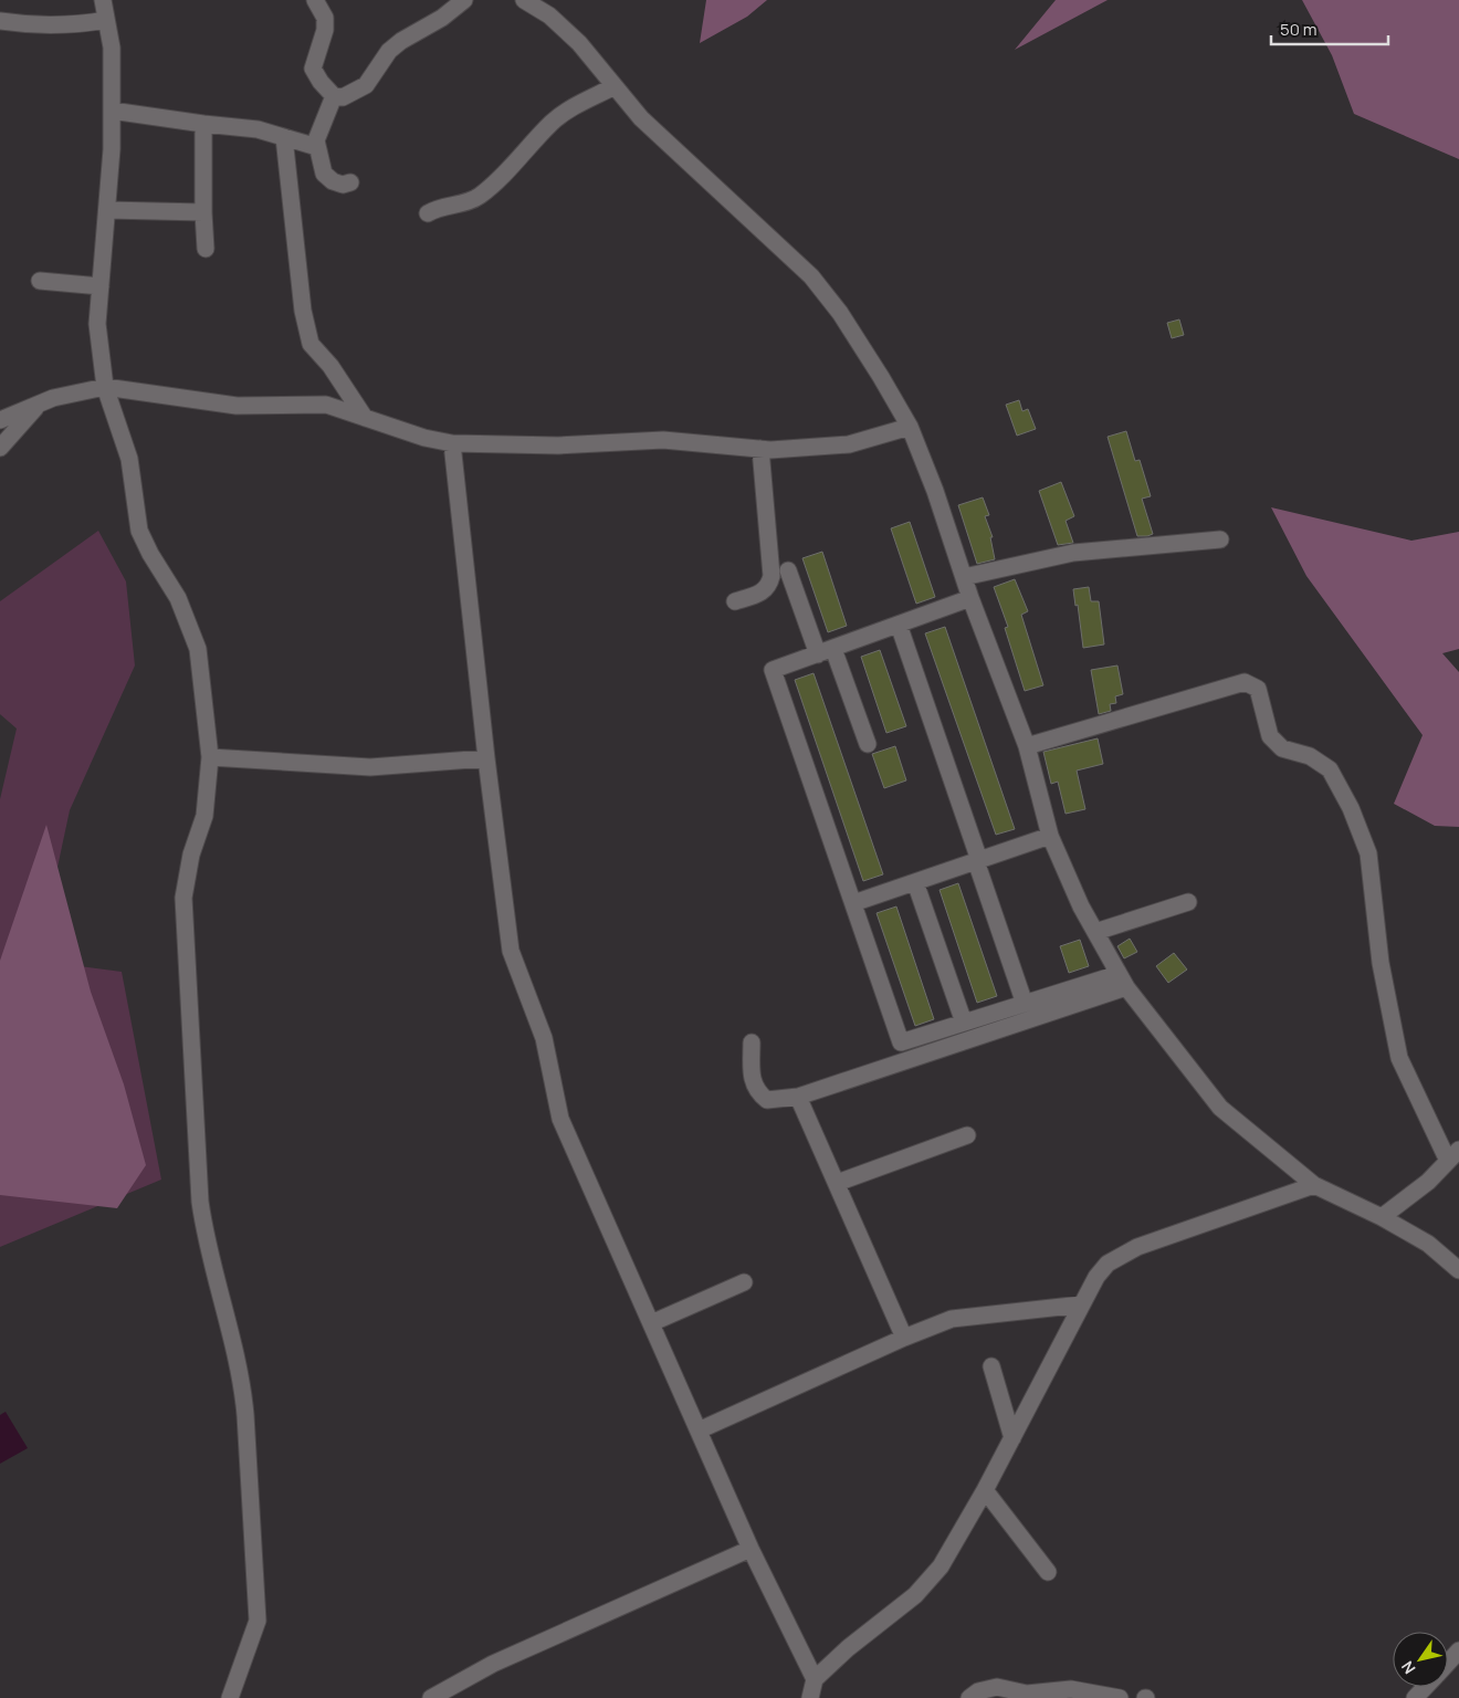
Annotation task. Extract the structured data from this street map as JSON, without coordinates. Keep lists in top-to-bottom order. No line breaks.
{"scale_bar":"50 m","north":"bottom left"}
